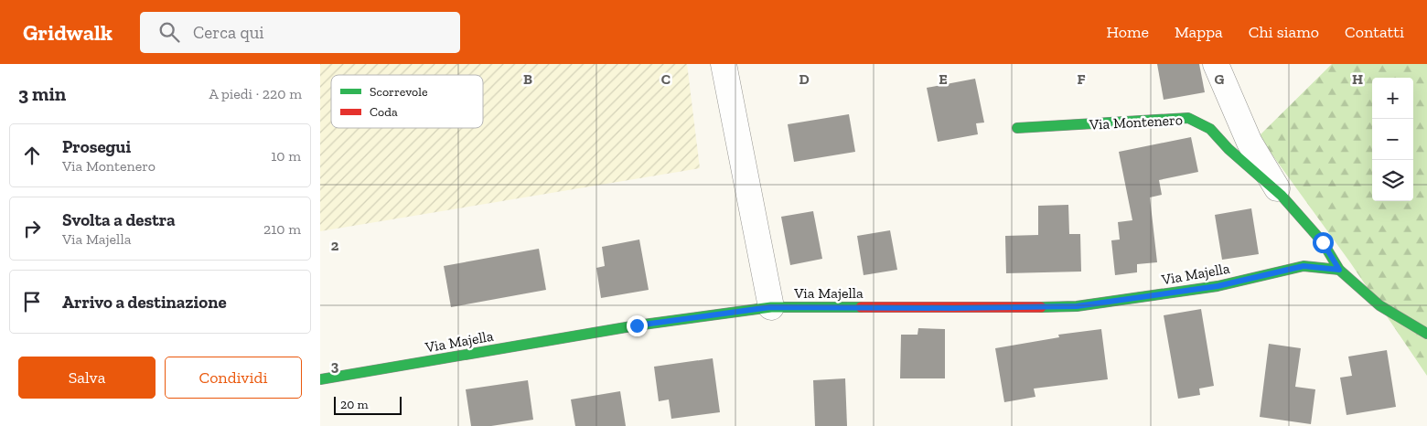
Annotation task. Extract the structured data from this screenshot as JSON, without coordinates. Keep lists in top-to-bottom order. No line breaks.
{"streets":{"street":["Via Montenero","Via Majella"]},"crossings":[["Via Montenero","Via Majella"]],"legend":["Scorrevole","Coda"],"scale_bar":"20 m","page":{"header":"Gridwalk","search":"Cerca qui","nav":["Home","Mappa","Chi siamo","Contatti"],"heading":["3 min","A piedi · 220 m"],"map_buttons":["+","−"],"list":[["Prosegui","Via Montenero","10 m"],["Svolta a destra","Via Majella","210 m"],"Arrivo a destinazione"],"buttons":["Salva","Condividi"],"scale":"20 m"},"grid":{"columns":["B","C","D","E","F","G","H"],"rows":["2","3"]}}
